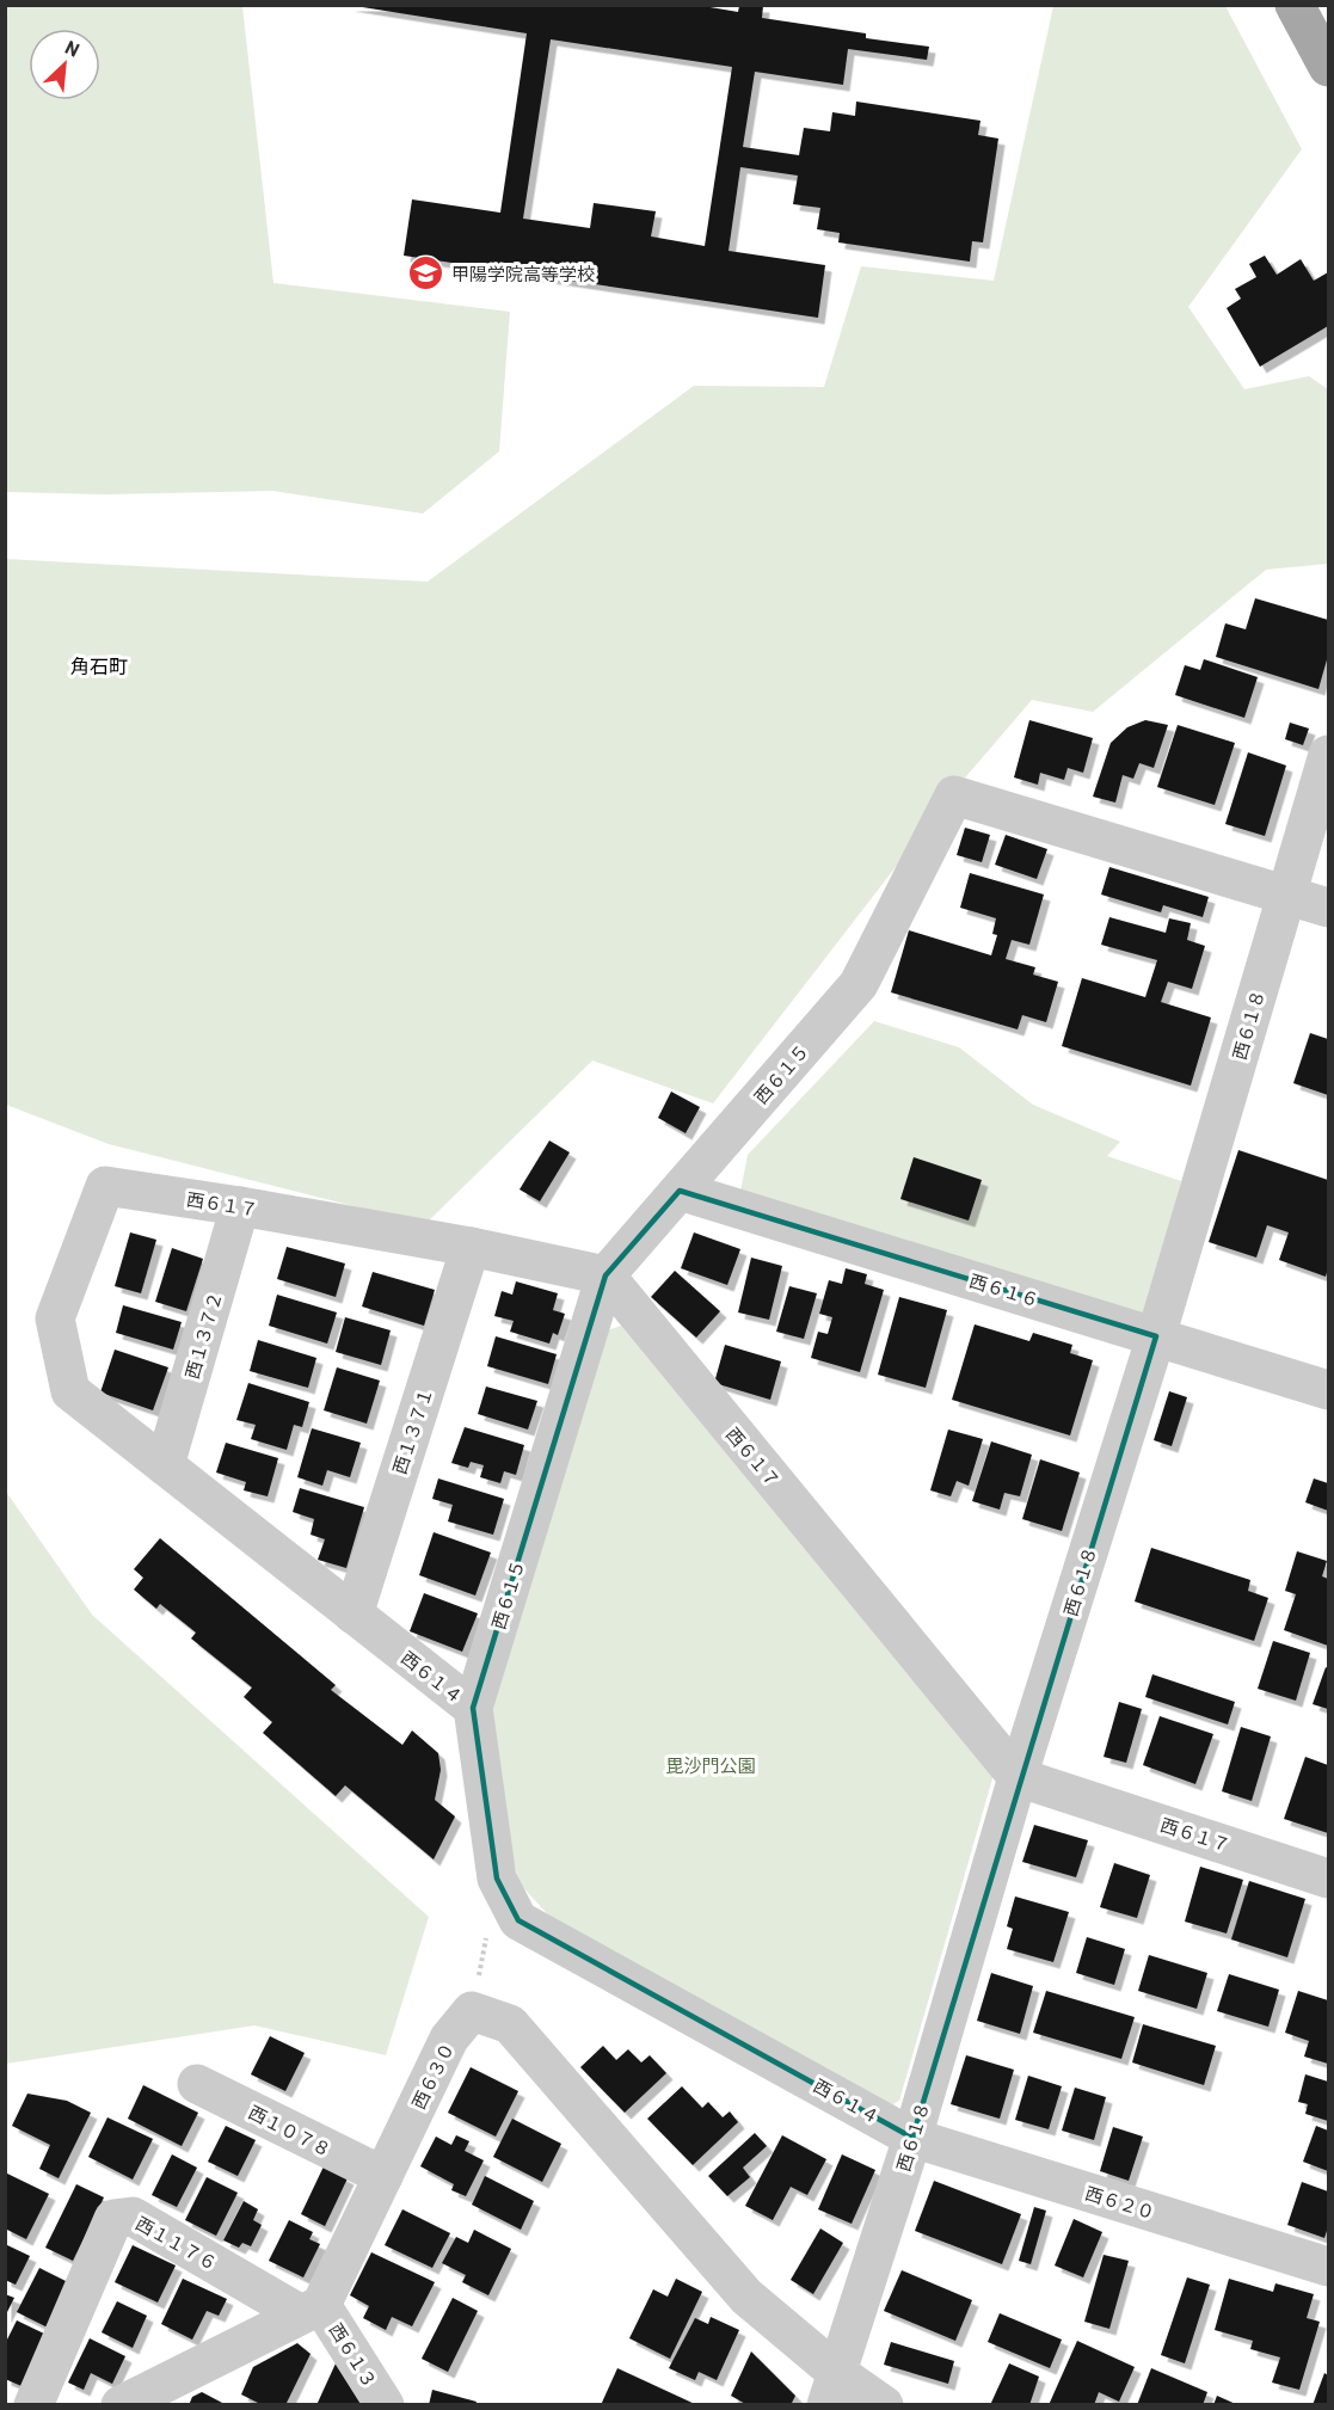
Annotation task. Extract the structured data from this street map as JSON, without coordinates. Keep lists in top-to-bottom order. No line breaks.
{"streets":{"street":["西６１８","西６１５","西６１７","西６１６","西１３７２","西１３７１","西６１４","西６３０","西１０７８","西６２０","西１１７６","西６１３"]},"crossings":[["西６１８","西６１５"],["西６１８","西６１７"],["西６１８","西６１６"],["西６１８","西６１４"],["西６１８","西６２０"],["西６１５","西６１７"],["西６１５","西６１６"],["西６１５","西６１４"],["西６１７","西１３７２"],["西６１７","西１３７１"],["西６１７","西６１４"],["西１３７２","西６１４"],["西１３７１","西６１４"],["西６１４","西６２０"],["西６３０","西１０７８"],["西６３０","西１１７６"],["西６３０","西６１３"],["西１１７６","西６１３"]],"districts":["角石町"],"parks":["毘沙門公園"],"places":{"school or university":["甲陽学院高等学校"]},"north":"top right"}
